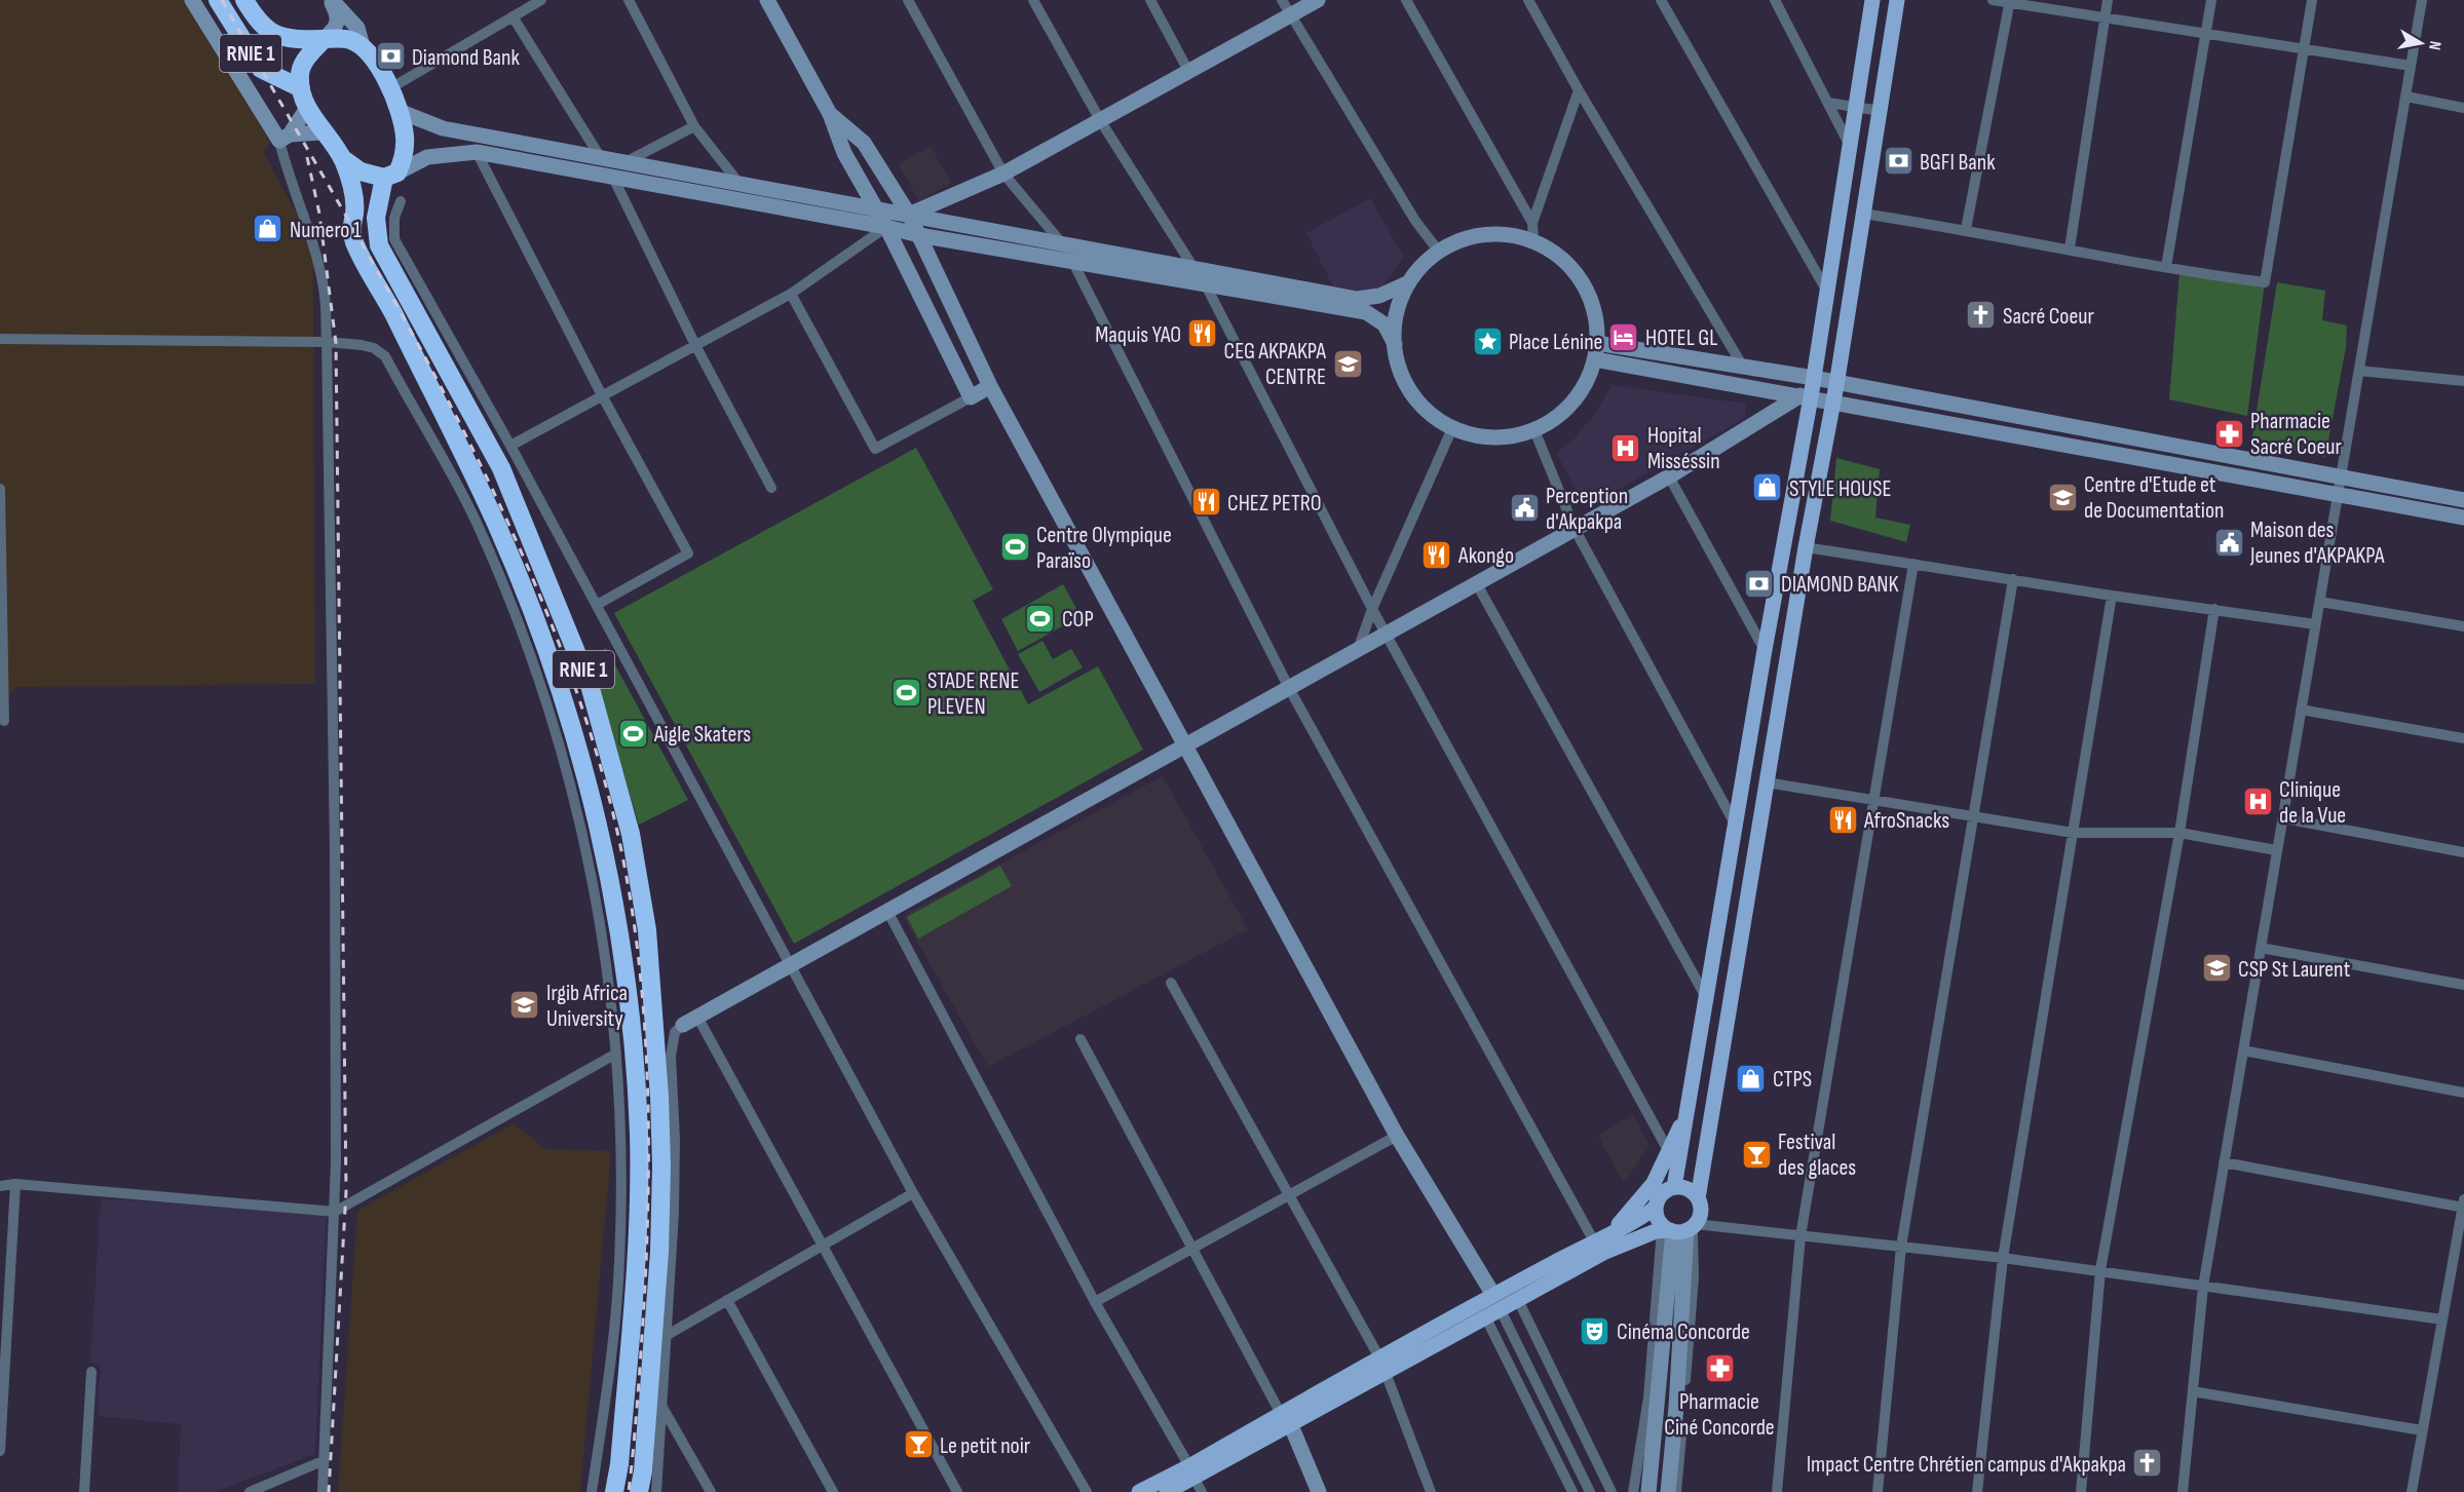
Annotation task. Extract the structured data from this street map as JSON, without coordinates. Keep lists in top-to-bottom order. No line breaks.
{"streets":{"highway":["RNIE 1"]},"places":{"bank":["Diamond Bank","BGFI Bank","DIAMOND BANK"],"shop":["Numero 1","STYLE HOUSE","CTPS"],"church":["Sacré Coeur","Impact Centre Chrétien campus d'Akpakpa"],"restaurant":["Maquis YAO","CHEZ PETRO","Akongo","AfroSnacks"],"hotel":["HOTEL GL"],"place":["Place Lénine"],"school or university":["CEG AKPAKPA CENTRE","Centre d'Etude et de Documentation","CSP St Laurent","Irgib Africa University"],"pharmacy":["Pharmacie Sacré Coeur","Pharmacie Ciné Concorde"],"hospital":["Hopital Misséssin","Clinique de la Vue"],"public building":["Perception d'Akpakpa","Maison des Jeunes d'AKPAKPA"],"sports":["Centre Olympique Paraïso","COP","STADE RENE PLEVEN","Aigle Skaters"],"bar":["Festival des glaces","Le petit noir"],"theatre":["Cinéma Concorde"]},"north":"right"}
